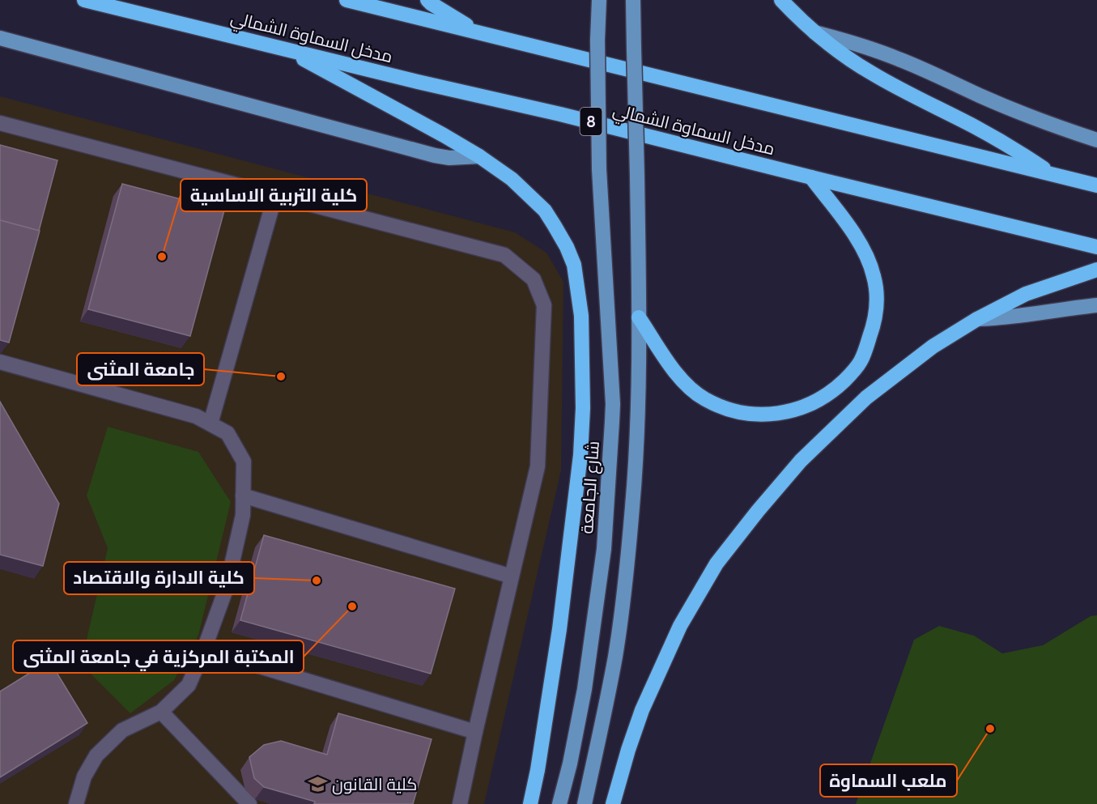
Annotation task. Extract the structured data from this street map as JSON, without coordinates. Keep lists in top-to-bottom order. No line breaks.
{"streets":{"highway":["مدخل السماوة الشمالي","8"],"main road":["شارع الجامعة"]},"places":{"other":["كلية التربية الاساسية","جامعة المثنى","كلية الادارة والاقتصاد","المكتبة المركزية في جامعة المثنى","ملعب السماوة"],"school or university":["كلية القانون"]}}
